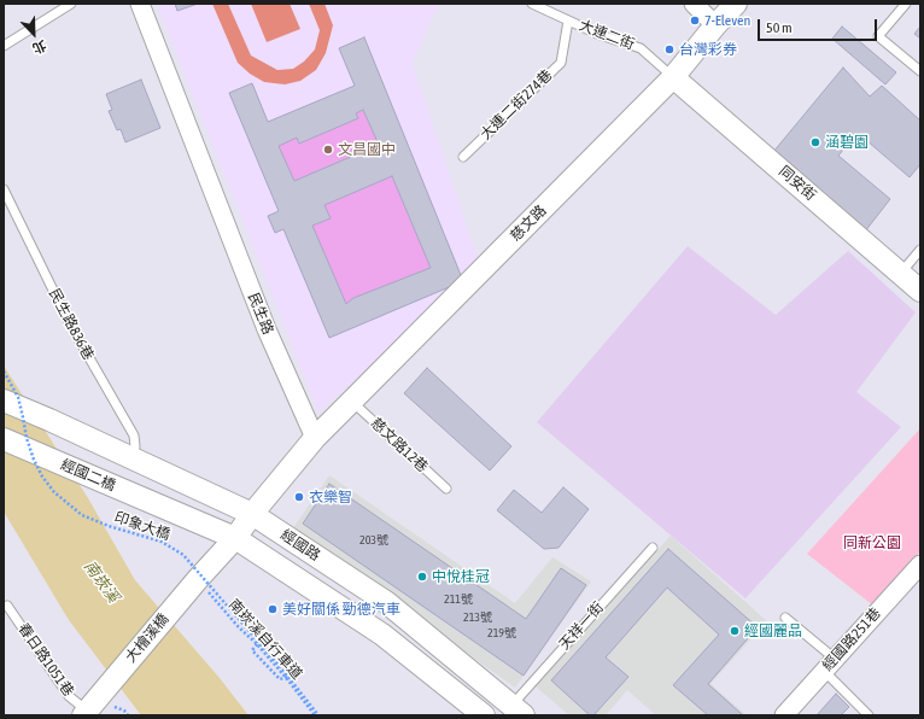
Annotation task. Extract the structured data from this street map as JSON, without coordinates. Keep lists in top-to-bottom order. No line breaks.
{"streets":{"street":["同安街","慈文路","民生路","經國二橋","經國路","大檜溪橋","經國路251巷"],"lane":["大連二街","大連二街274巷","民生路836巷","慈文路12巷","天祥一街","春日路1051巷"],"path":["印象大橋","南崁溪自行車道"]},"crossings":[["大連二街","大連二街274巷"],["大連二街","同安街"],["大連二街","慈文路"],["同安街","慈文路"],["慈文路","民生路"],["慈文路","慈文路12巷"],["民生路836巷","經國路"],["經國二橋","經國路"],["印象大橋","南崁溪自行車道"],["經國路","天祥一街"],["大檜溪橋","南崁溪自行車道"],["大檜溪橋","春日路1051巷"]],"water":["南崁溪"],"parks":["同新公園"],"places":["7-Eleven","台灣彩券","涵碧園","文昌國中","衣樂智","中悅桂冠","美好關係 勁德汽車","經國麗品"],"house_numbers":["203號","211號","213號","219號"],"scale_bar":"50 m","north":"bottom right"}
